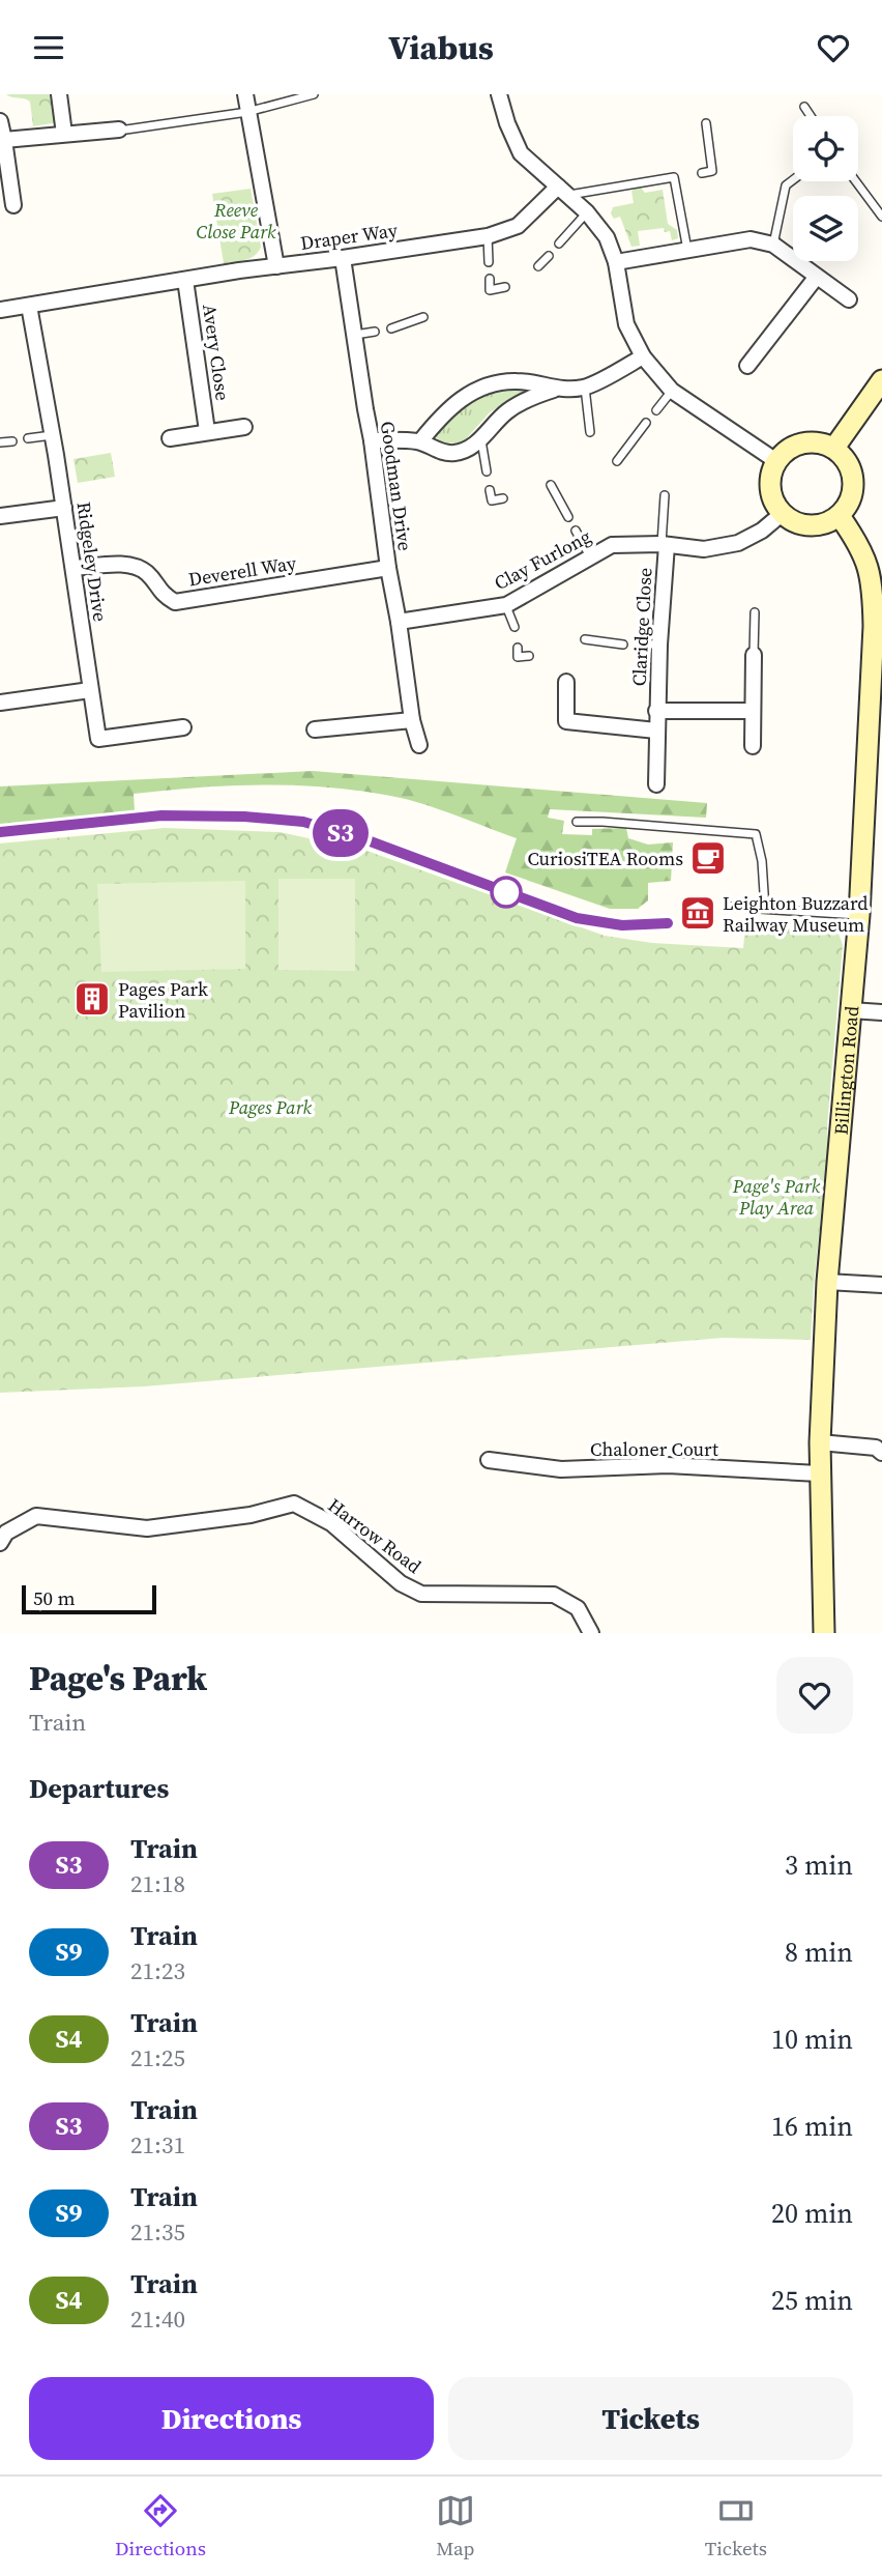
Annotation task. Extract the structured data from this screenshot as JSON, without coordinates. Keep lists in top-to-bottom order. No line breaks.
{"streets":{"street":["Draper Way","Avery Close","Goodman Drive","Clay Furlong","Ridgeley Drive","Deverell Way","Claridge Close","Billington Road","Chaloner Court","Harrow Road"]},"crossings":[["Draper Way","Avery Close"],["Draper Way","Goodman Drive"],["Draper Way","Ridgeley Drive"],["Goodman Drive","Clay Furlong"],["Goodman Drive","Deverell Way"],["Clay Furlong","Claridge Close"],["Clay Furlong","Billington Road"],["Ridgeley Drive","Deverell Way"],["Billington Road","Chaloner Court"]],"parks":["Reeve Close Park","Pages Park","Page's Park Play Area"],"places":{"cafe":["CuriosiTEA Rooms"],"museum":["Leighton Buzzard Railway Museum"],"building":["Pages Park Pavilion"]},"scale_bar":"50 m","page":{"header":"Viabus","on_map":"S3","scale":"50 m","heading":[["Page's Park","Train"],"Departures"],"list":[{"mark":"S3","name":"Train","note":"21:18","value":"3 min"},{"mark":"S9","name":"Train","note":"21:23","value":"8 min"},{"mark":"S4","name":"Train","note":"21:25","value":"10 min"},{"mark":"S3","name":"Train","note":"21:31","value":"16 min"},{"mark":"S9","name":"Train","note":"21:35","value":"20 min"},{"mark":"S4","name":"Train","note":"21:40","value":"25 min"}],"buttons":["Directions","Tickets"],"tabs":["Directions","Map","Tickets"]}}
